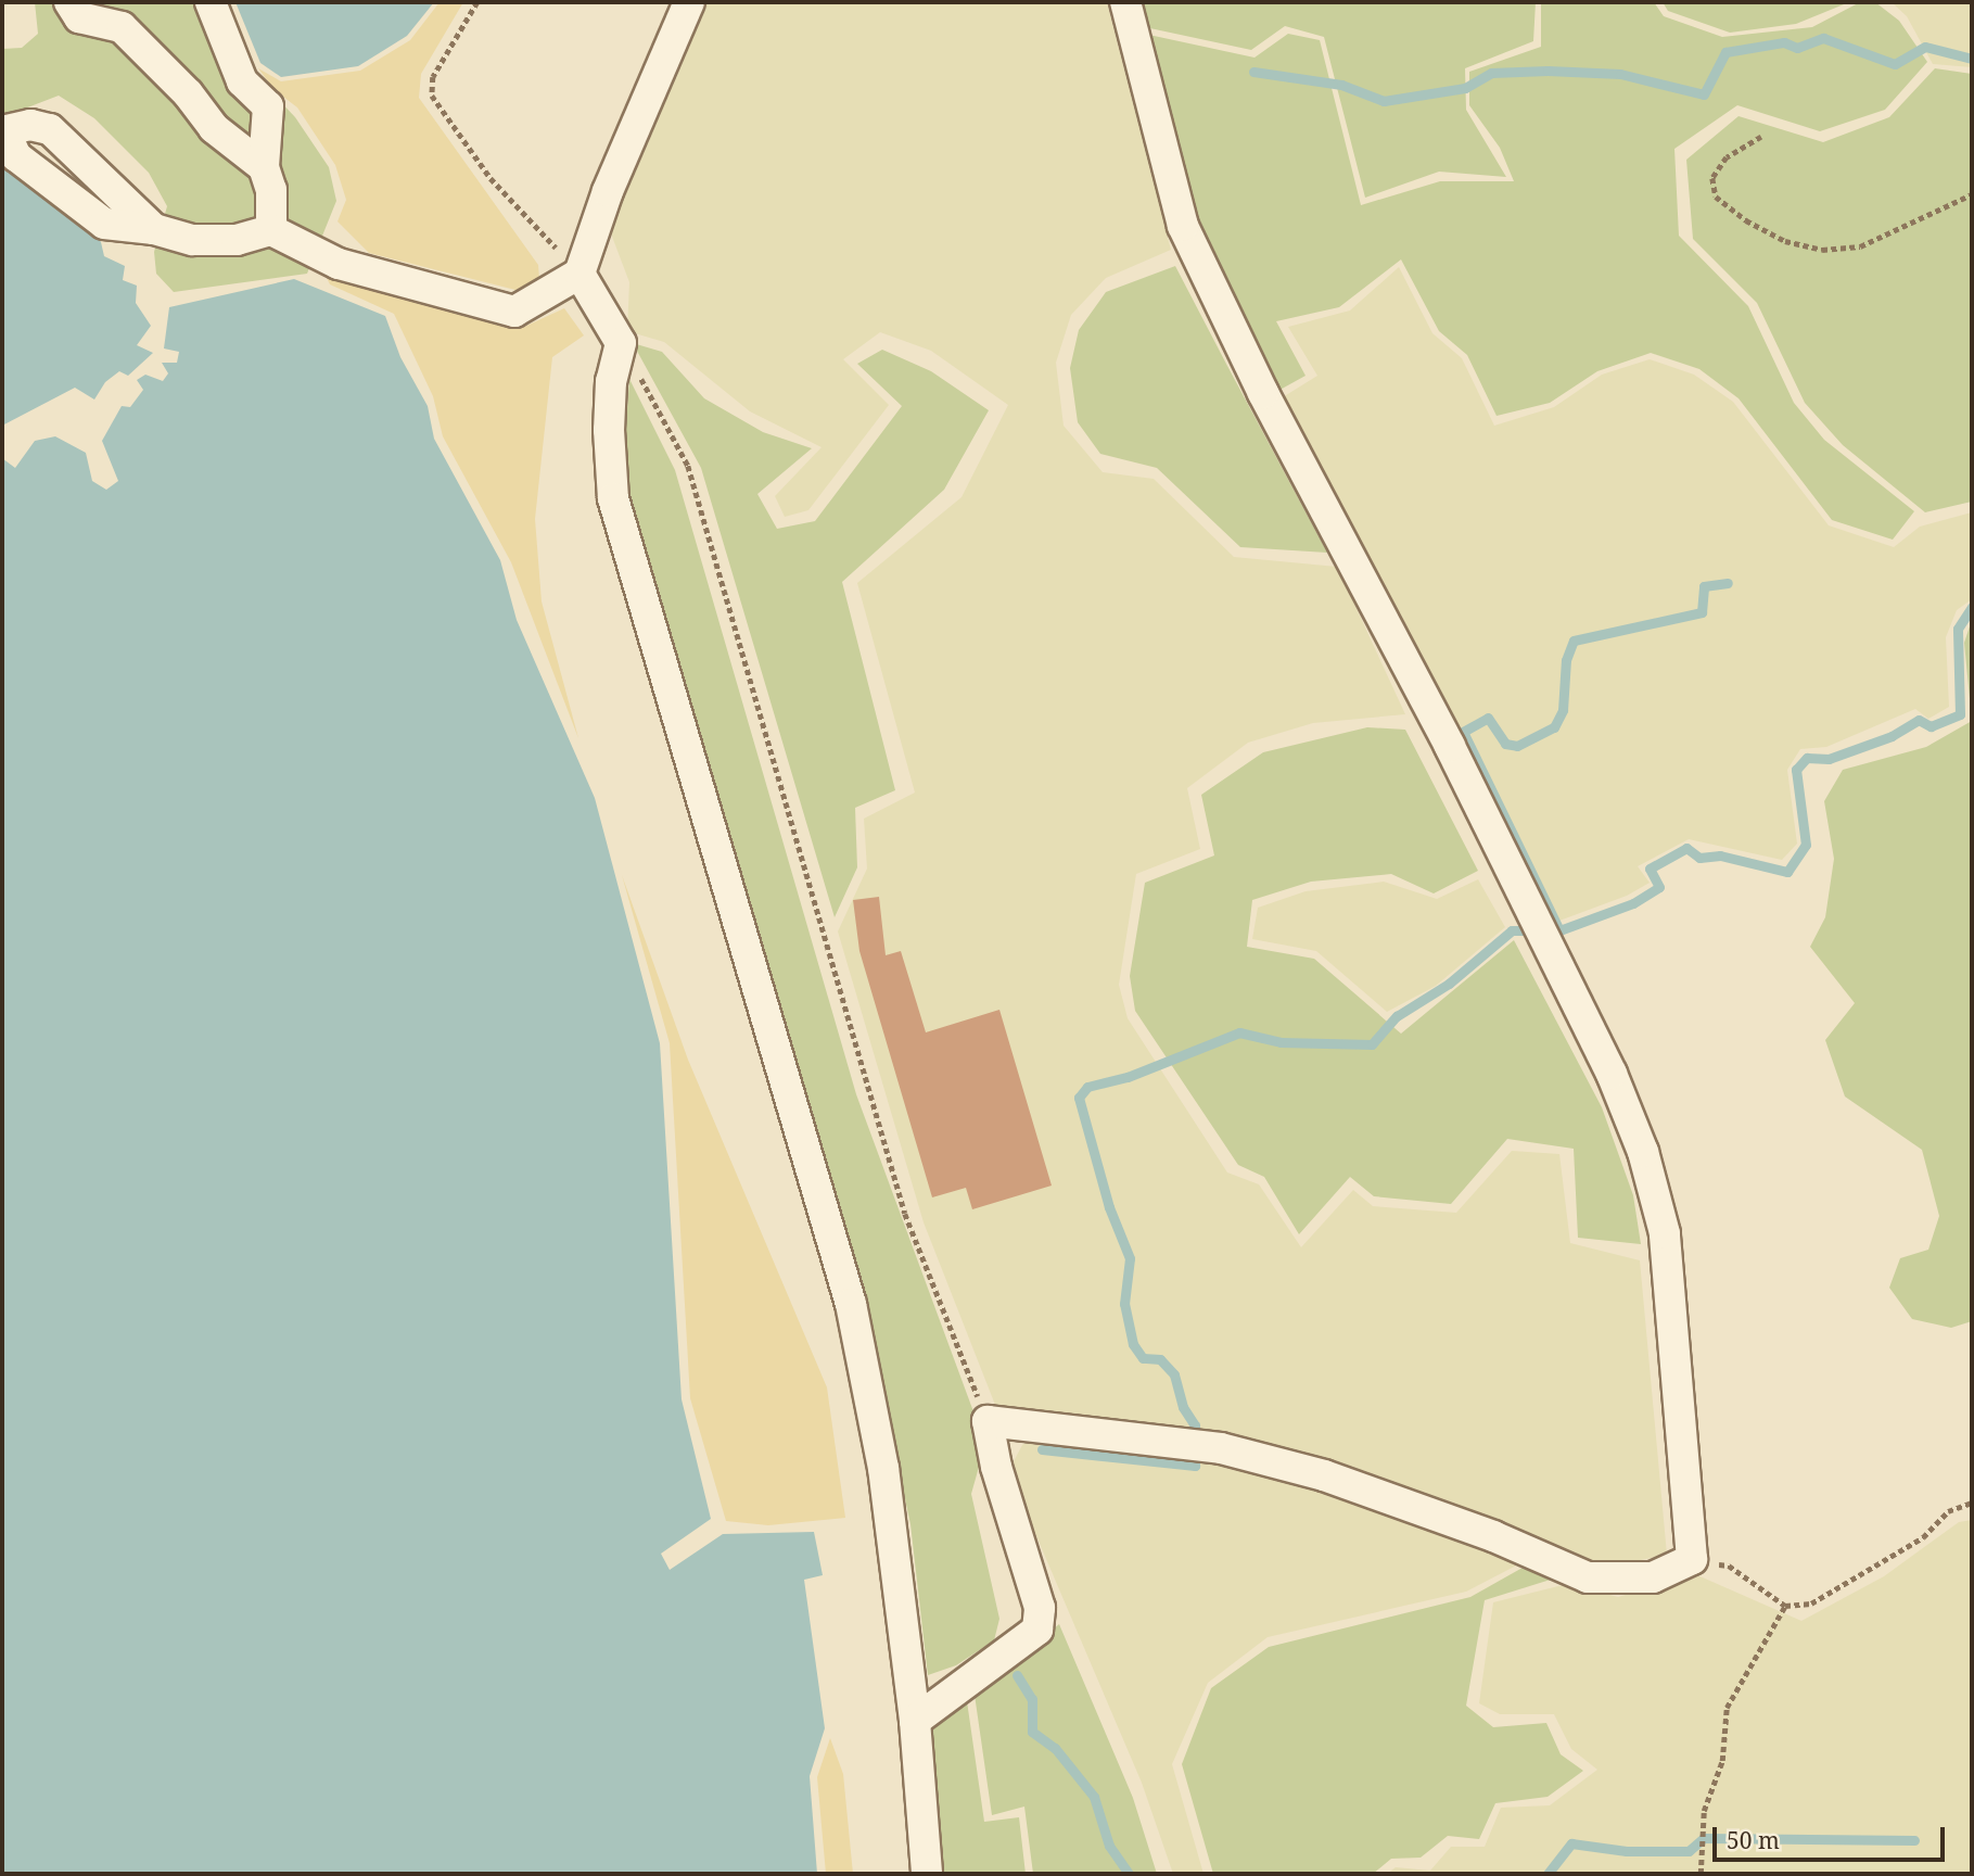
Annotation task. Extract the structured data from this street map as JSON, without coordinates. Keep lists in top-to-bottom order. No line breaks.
{"scale_bar":"50 m"}
